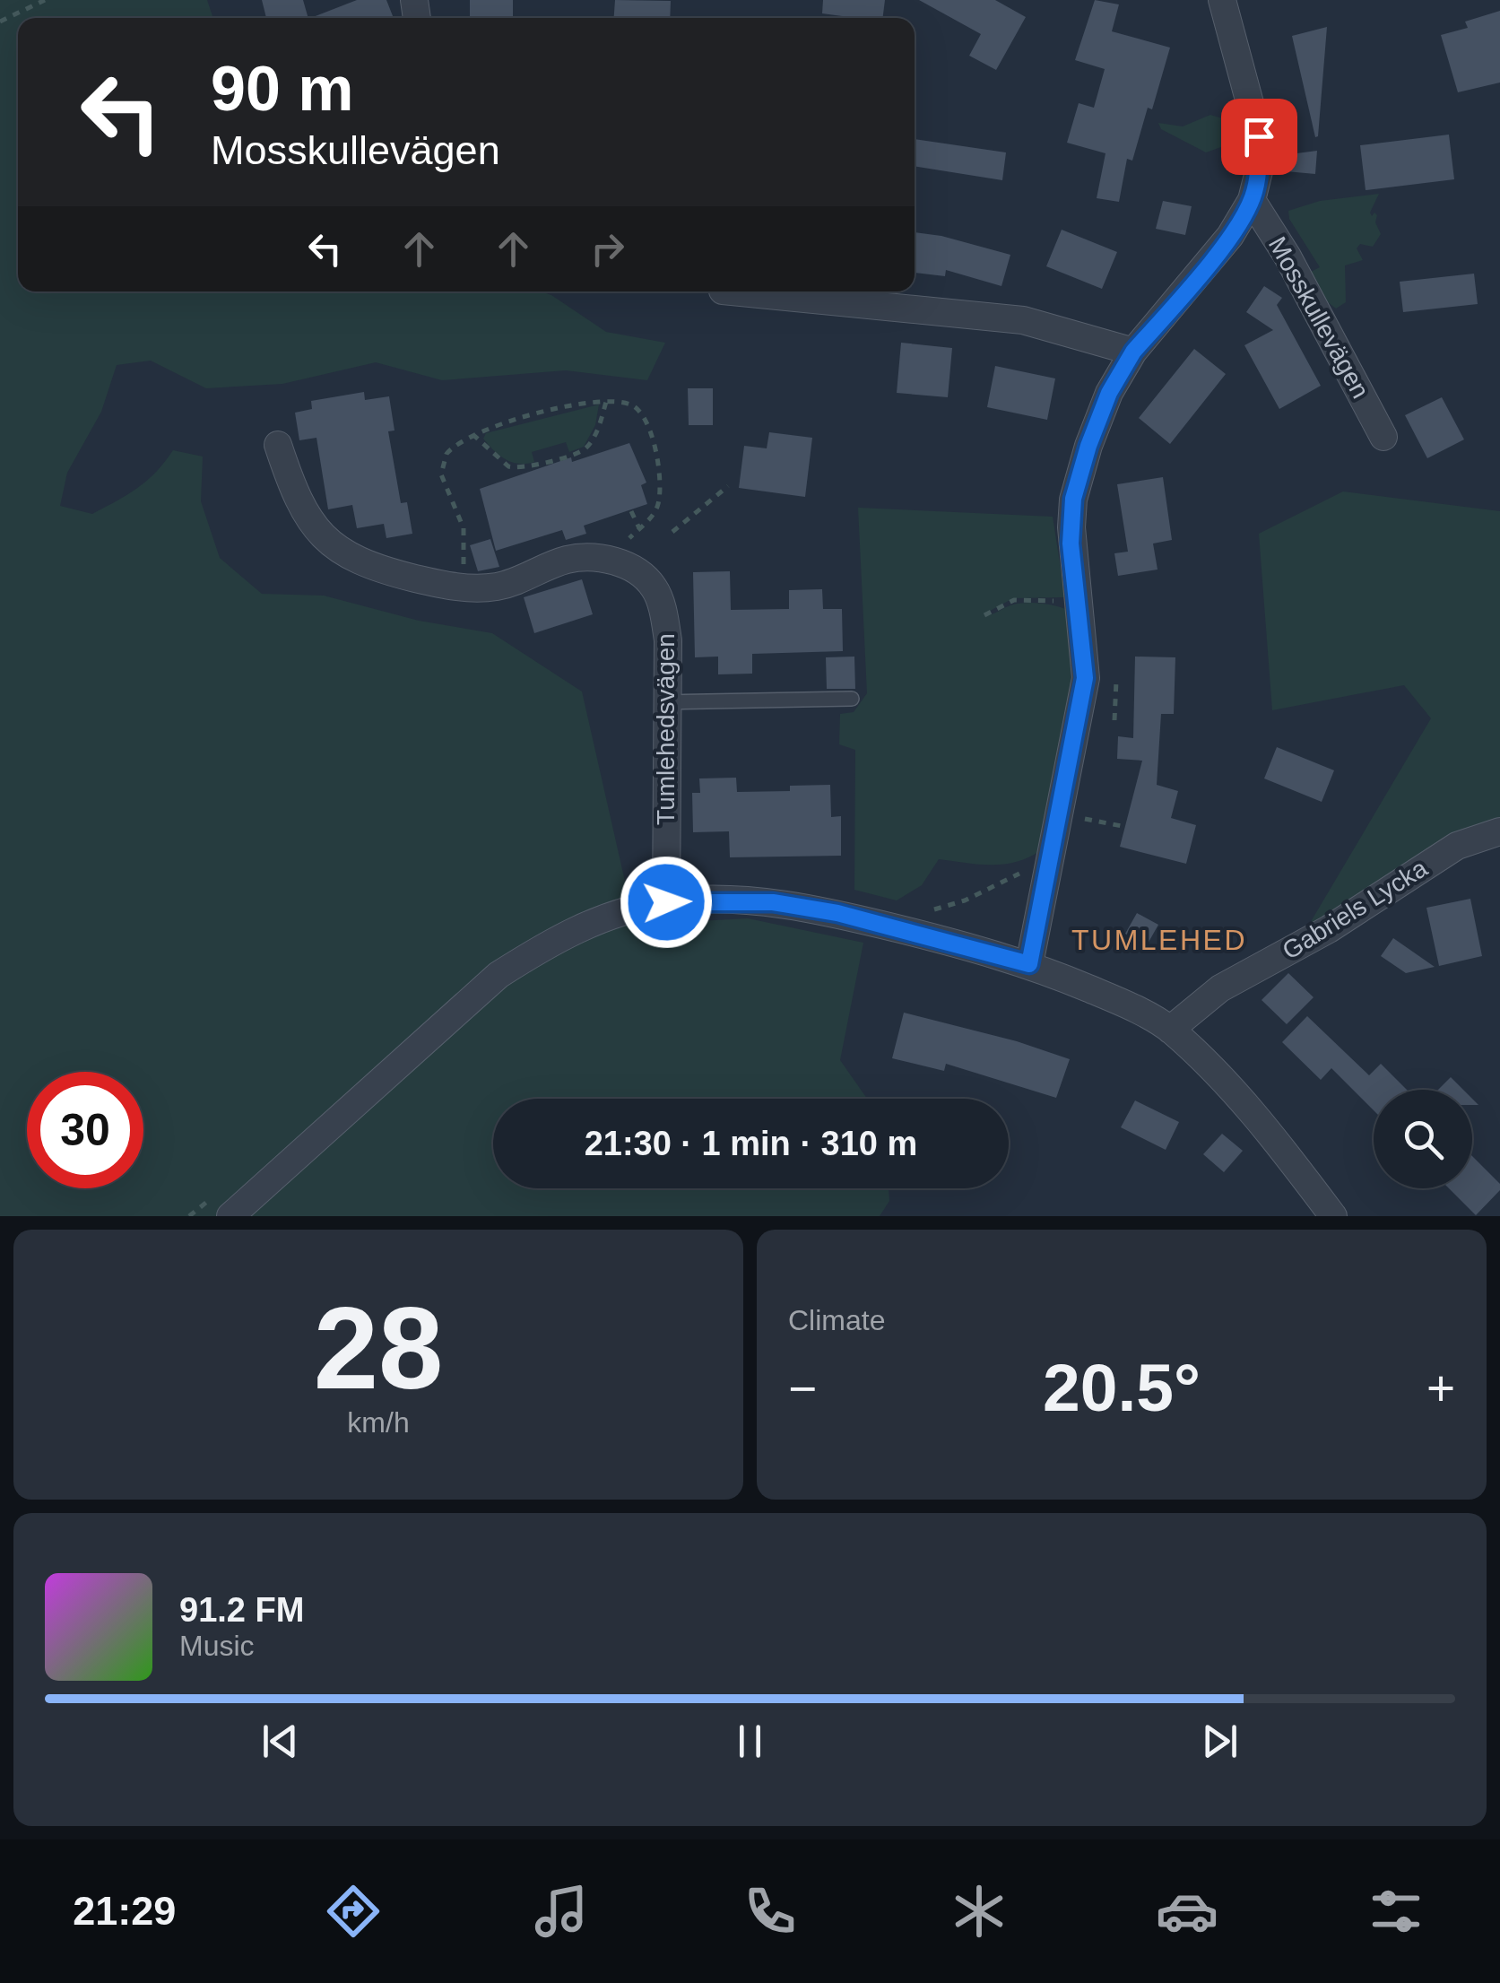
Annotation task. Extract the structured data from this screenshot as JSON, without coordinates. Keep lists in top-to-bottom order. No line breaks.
{"streets":{"street":["Mosskullevägen","Tumlehedsvägen","Gabriels Lycka"]},"districts":["TUMLEHED"],"page":{"turn":["90 m","Mosskullevägen"],"limit":"30","trip":"21:30 · 1 min · 310 m","tile":[["28","km/h"],"Climate"],"heat":["−","20.5°","+"],"song":["91.2 FM","Music"],"tabs":"21:29"}}
